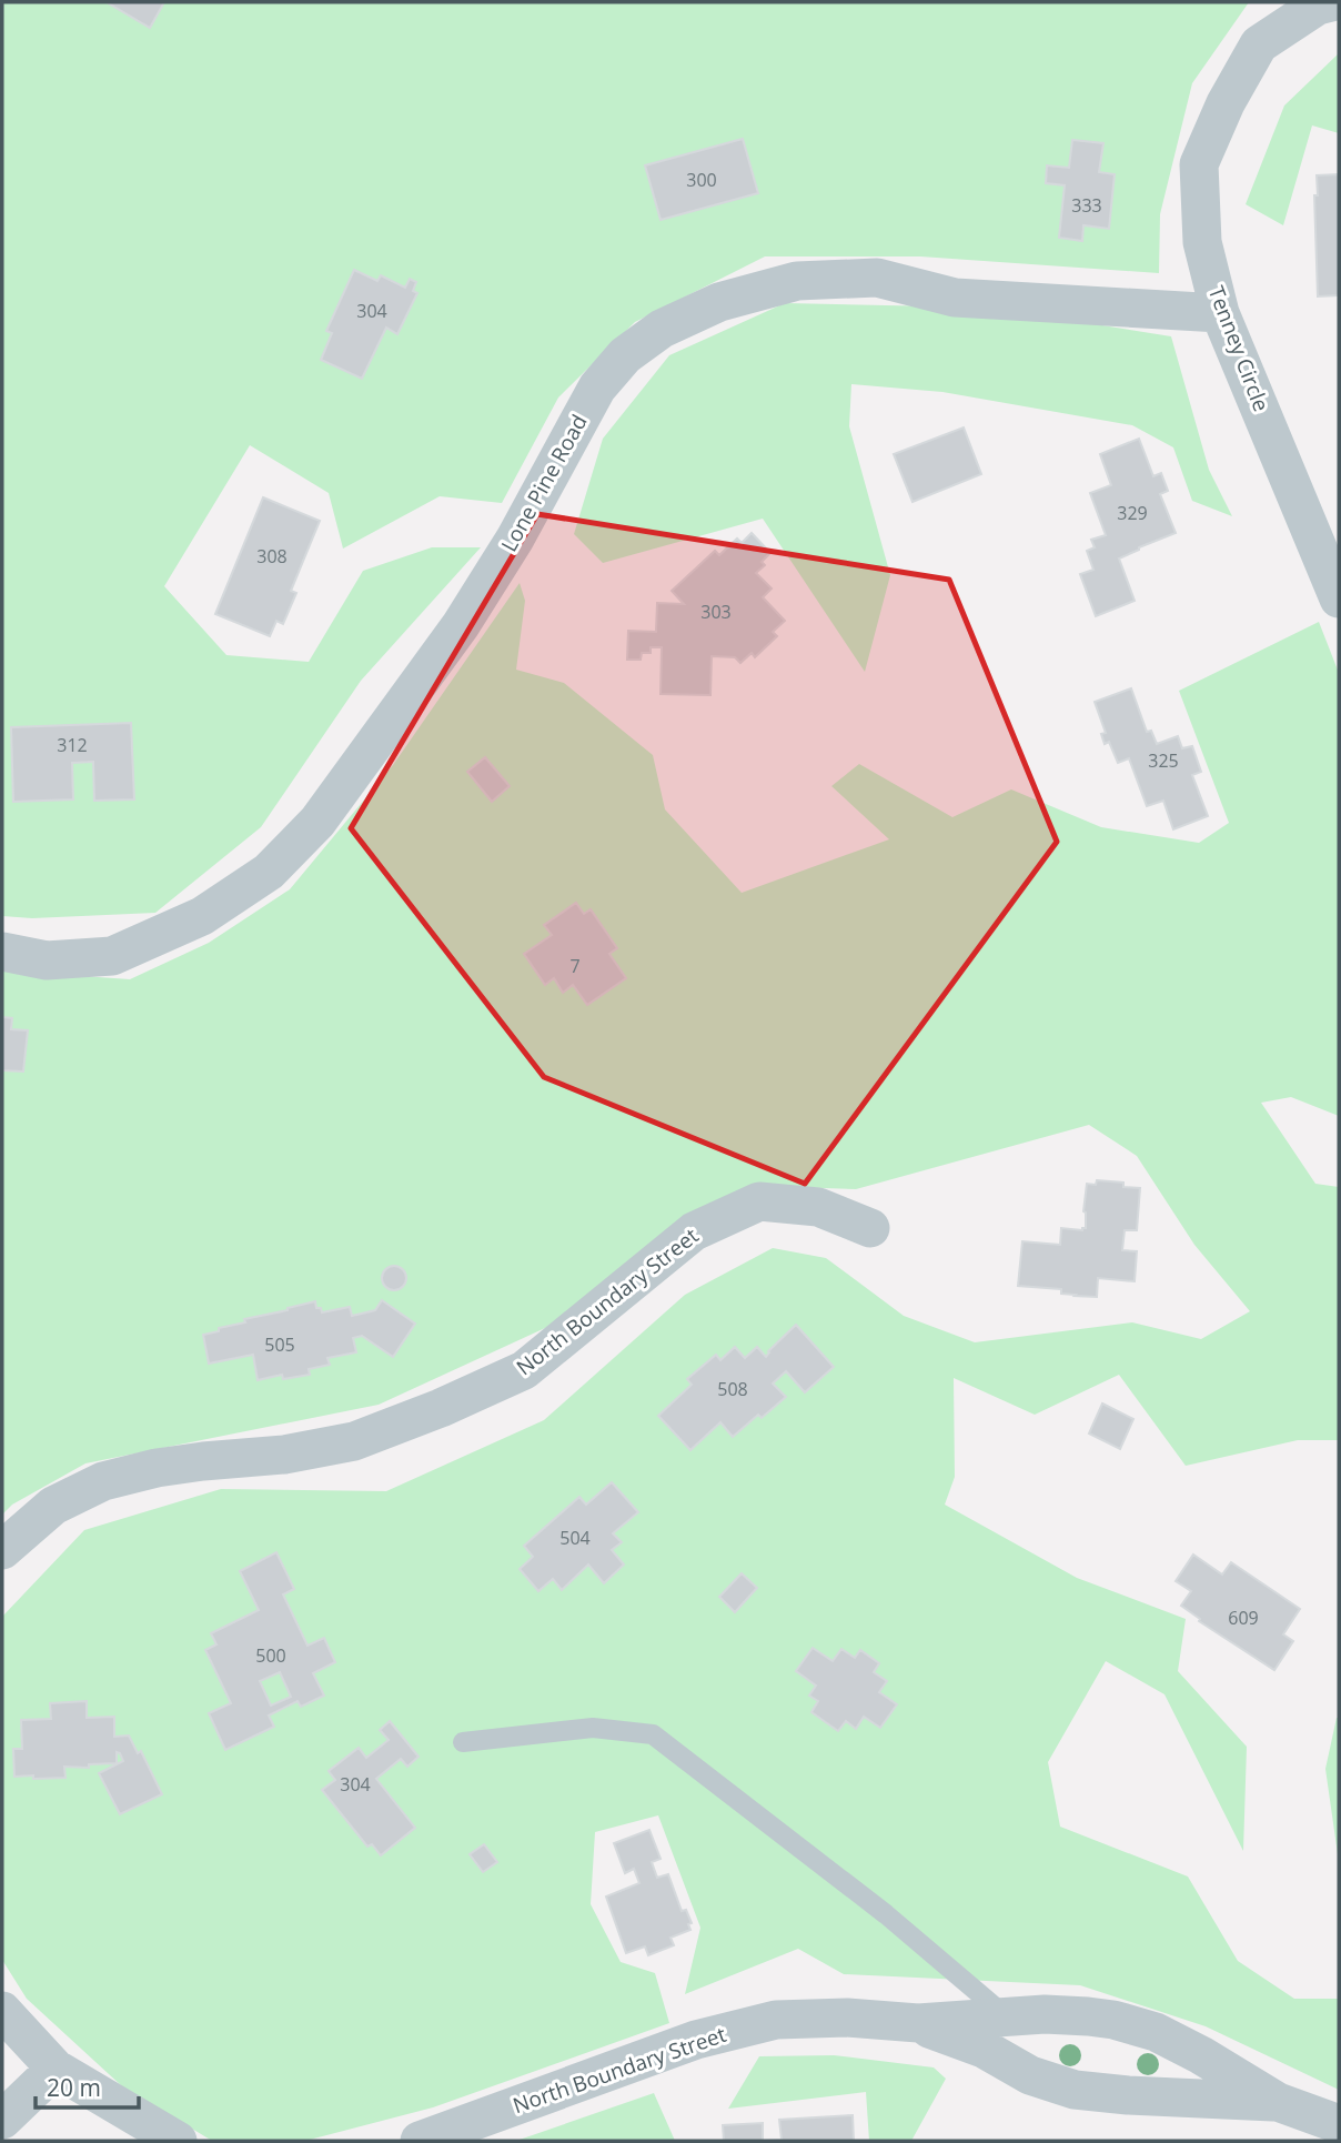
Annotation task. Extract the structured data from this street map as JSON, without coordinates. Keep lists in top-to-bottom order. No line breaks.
{"streets":{"street":["Tenney Circle","Lone Pine Road","North Boundary Street"]},"crossings":[["Tenney Circle","Lone Pine Road"]],"house_numbers":["300","333","304","329","308","303","312","325","7","505","508","504","609","500","304"],"scale_bar":"20 m"}
